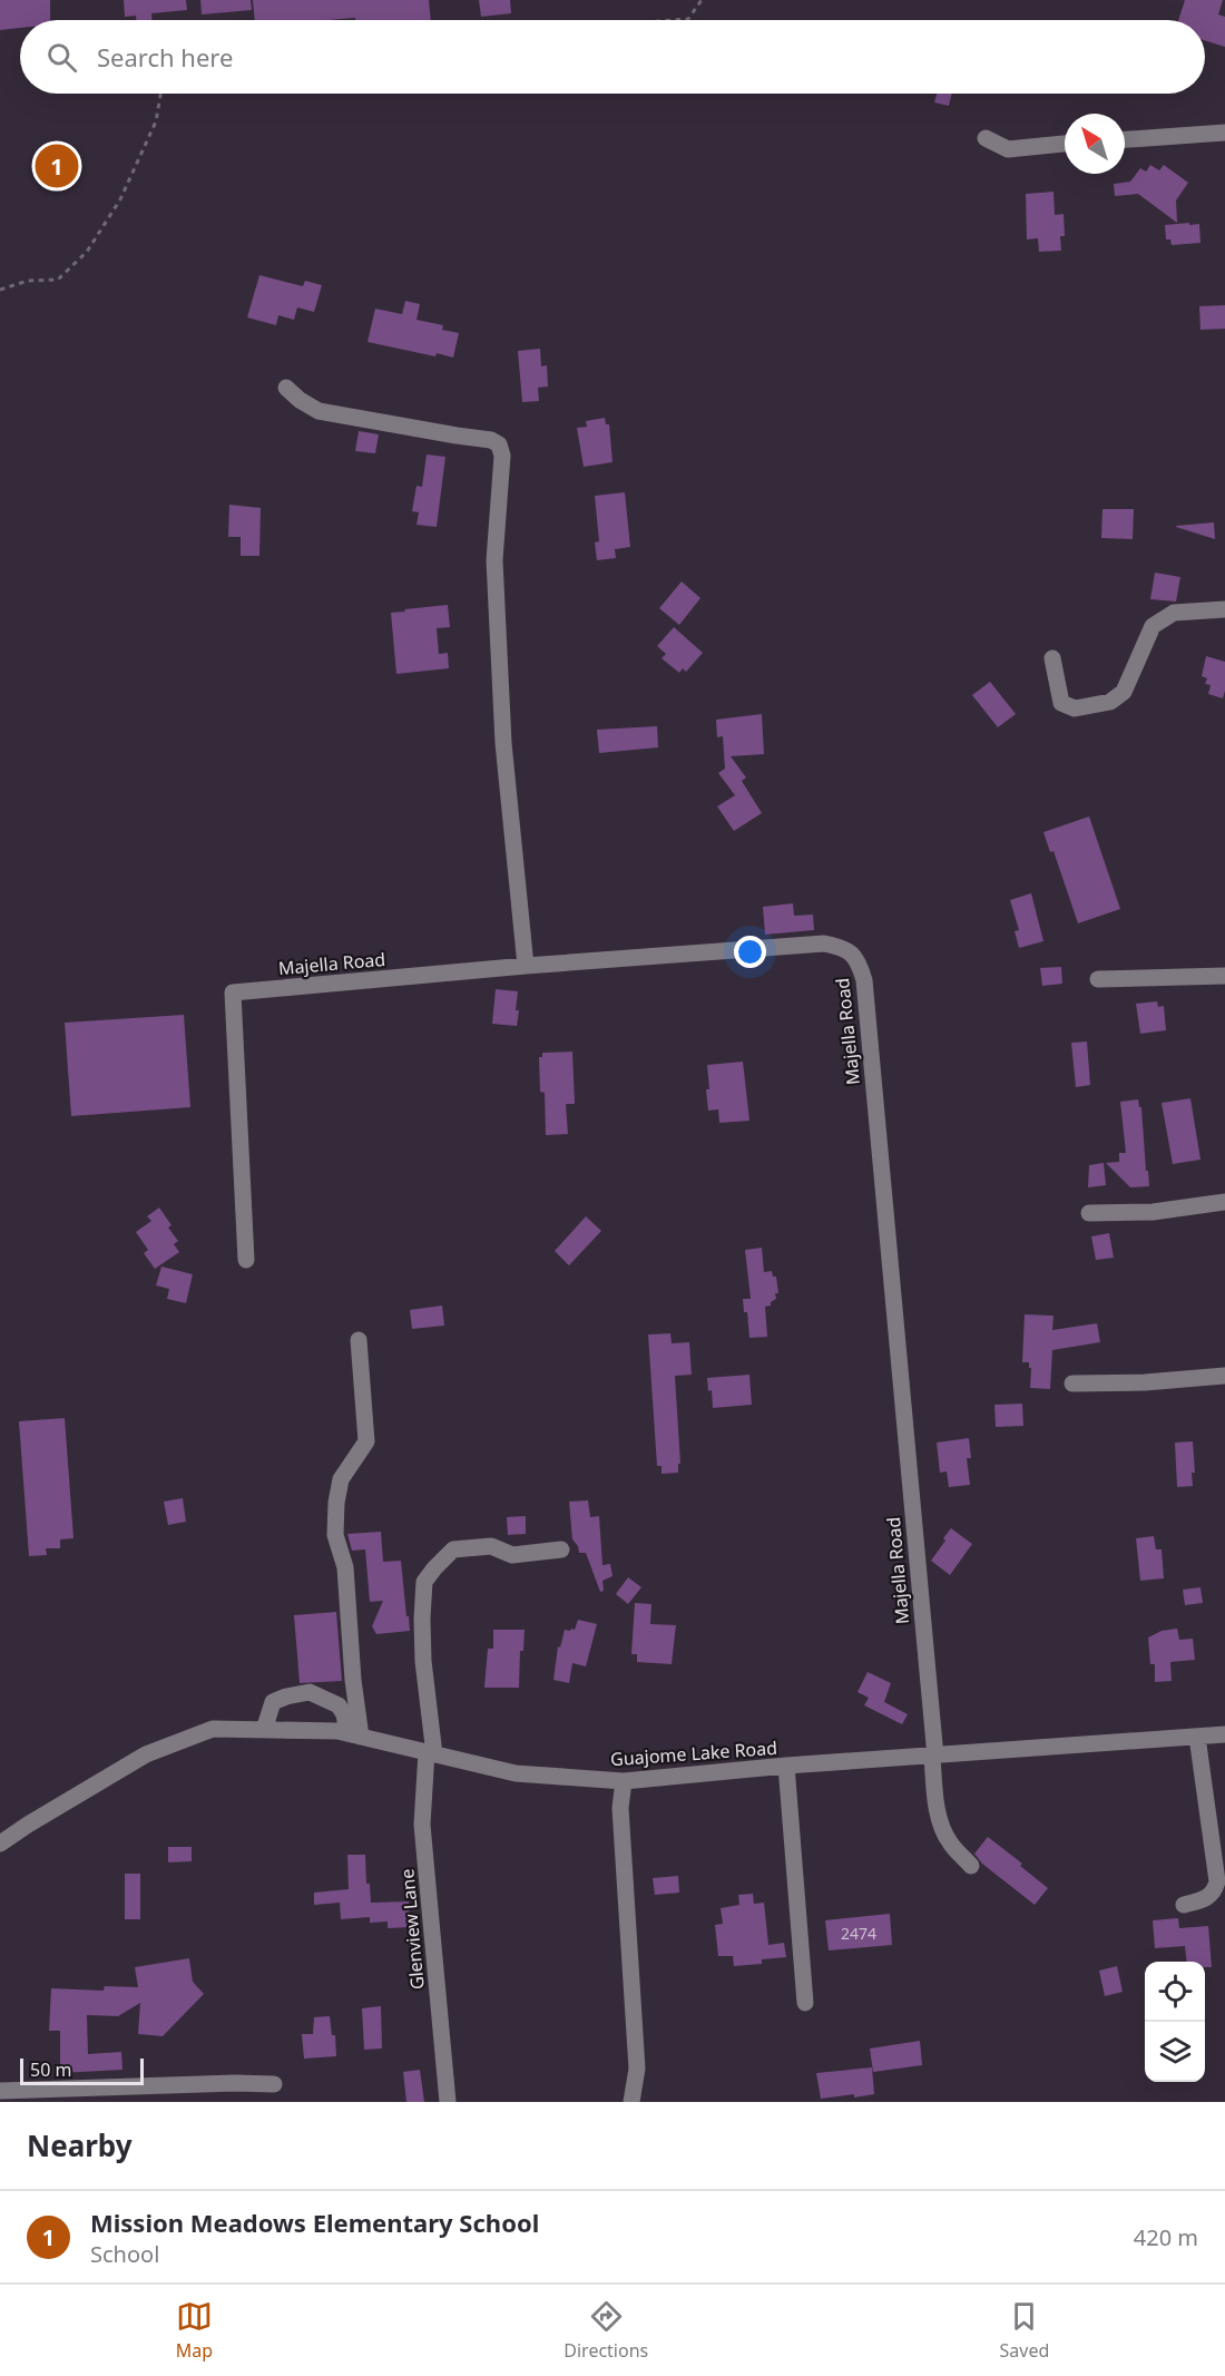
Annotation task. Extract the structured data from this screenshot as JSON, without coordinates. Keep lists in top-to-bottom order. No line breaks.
{"streets":{"street":["Majella Road","Guajome Lake Road","Glenview Lane"]},"crossings":[["Majella Road","Guajome Lake Road"],["Guajome Lake Road","Glenview Lane"]],"house_numbers":["2474"],"scale_bar":"50 m","north":"top left","page":{"search":"Search here","pins":"1","scale":"50 m","heading":"Nearby","list":[{"mark":"1","name":"Mission Meadows Elementary School","note":"School","value":"420 m"}],"nav":["Map","Directions","Saved"]}}
